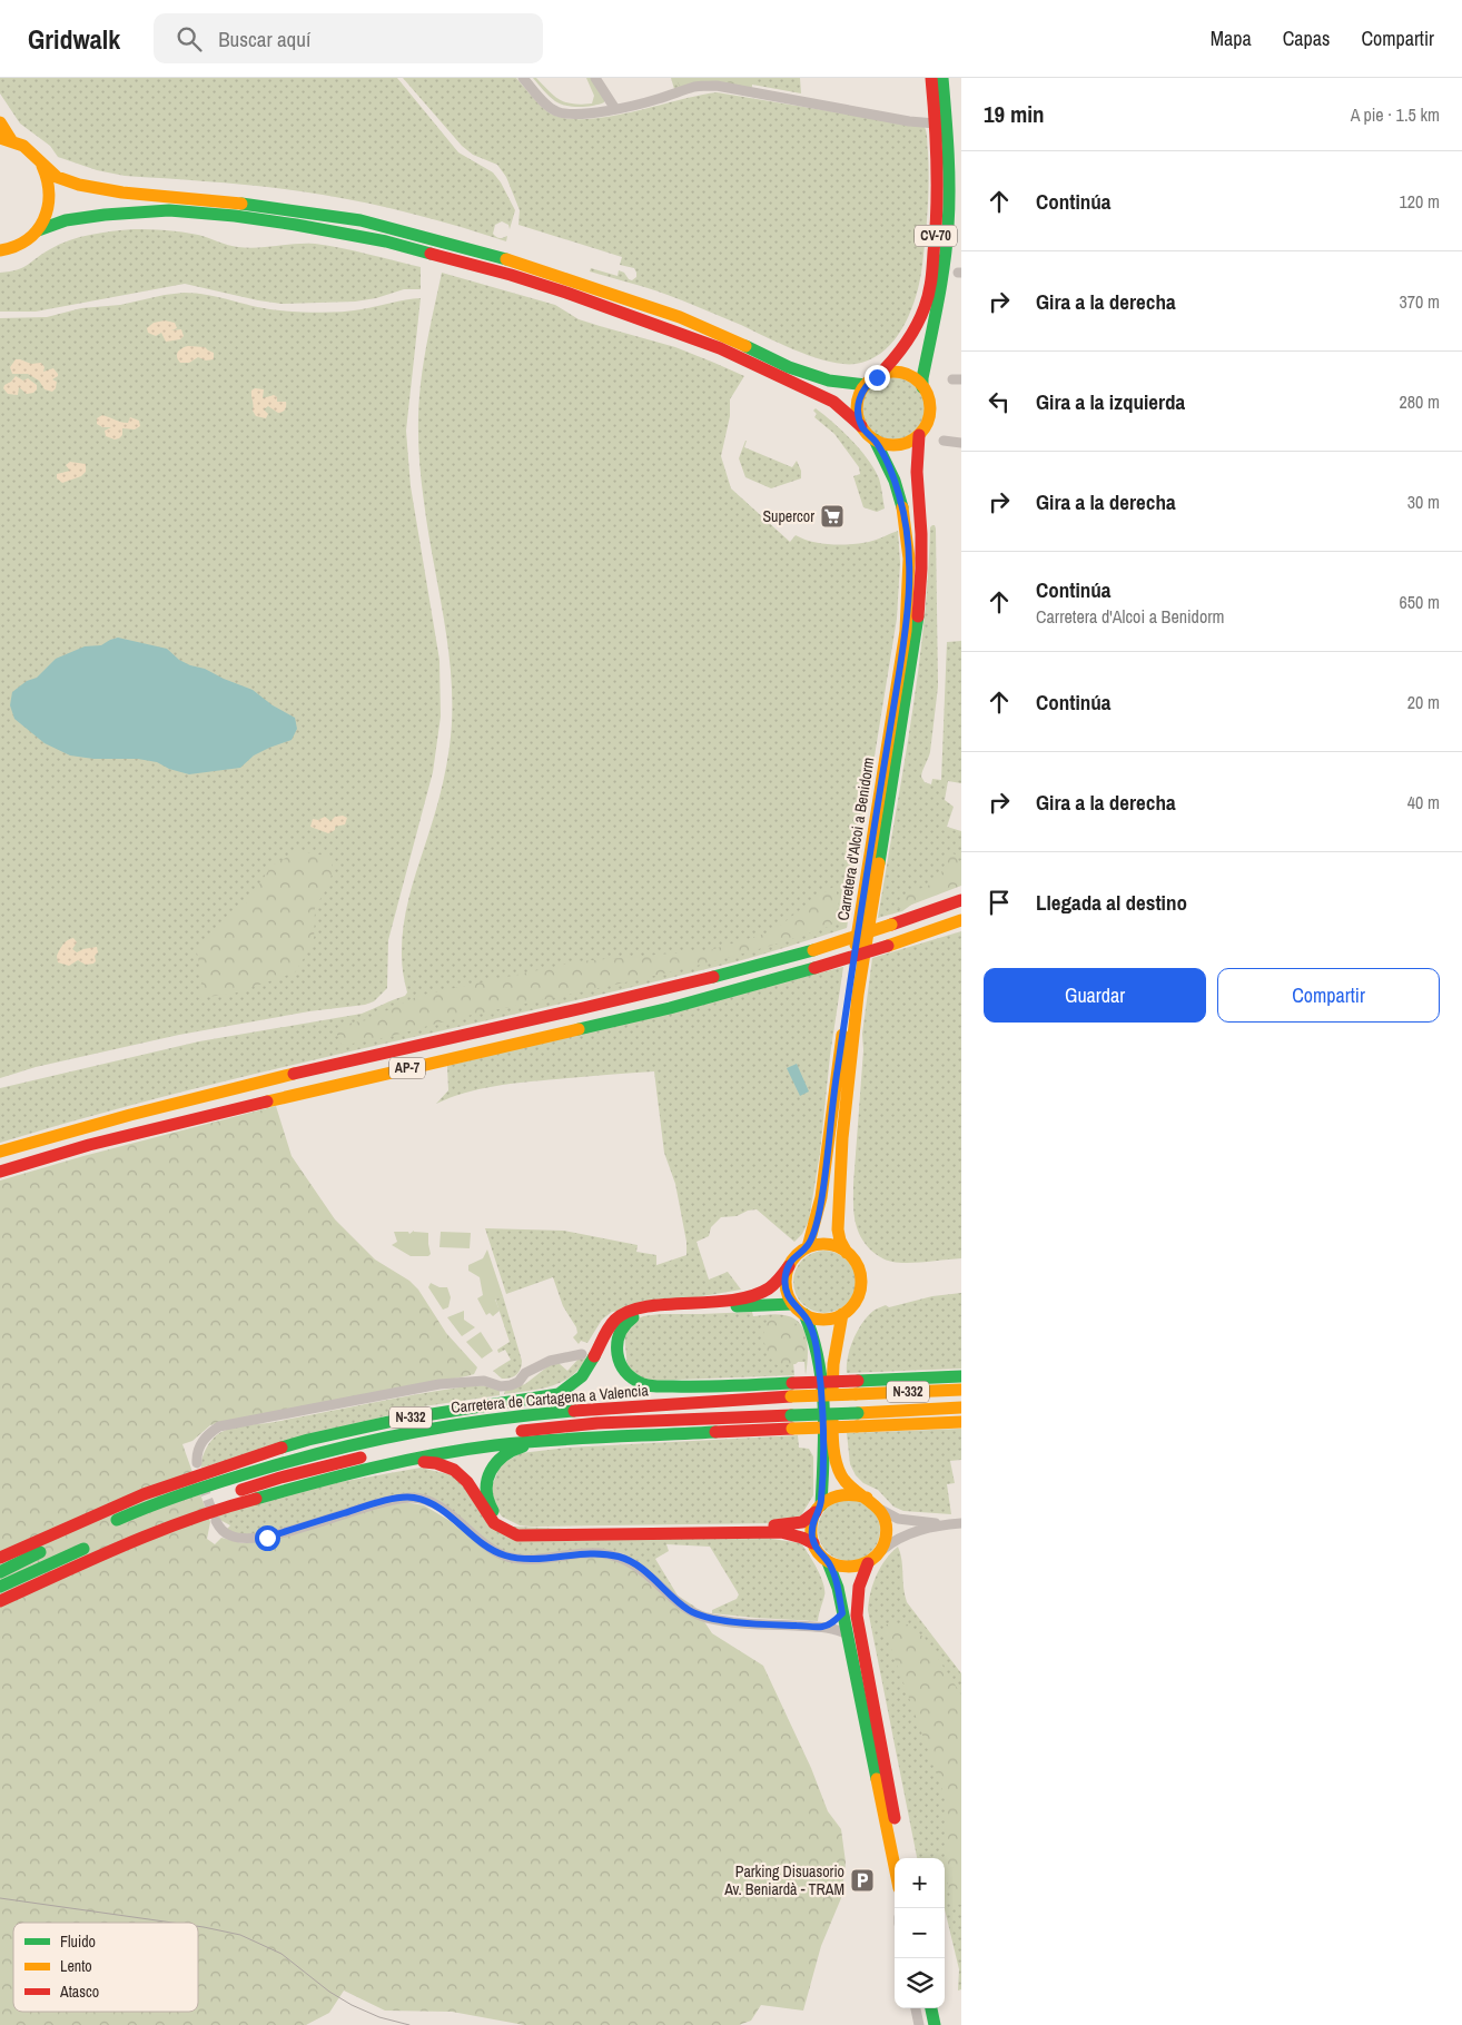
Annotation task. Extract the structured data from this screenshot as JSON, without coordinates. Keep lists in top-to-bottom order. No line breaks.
{"streets":{"main road":["CV-70","Carretera d'Alcoi a Benidorm","AP-7","N-332","Carretera de Cartagena a Valencia"]},"crossings":[["CV-70","Carretera d'Alcoi a Benidorm"],["CV-70","N-332"],["Carretera d'Alcoi a Benidorm","N-332"],["N-332","Carretera de Cartagena a Valencia"]],"places":{"supermarket":["Supercor"],"parking":["Parking Disuasorio Av. Beniardà - TRAM"]},"legend":["Fluido","Lento","Atasco"],"page":{"header":"Gridwalk","search":"Buscar aquí","nav":["Mapa","Capas","Compartir"],"heading":["19 min","A pie · 1.5 km"],"list":[["Continúa","120 m"],["Gira a la derecha","370 m"],["Gira a la izquierda","280 m"],["Gira a la derecha","30 m"],["Continúa","Carretera d'Alcoi a Benidorm","650 m"],["Continúa","20 m"],["Gira a la derecha","40 m"],"Llegada al destino"],"buttons":["Guardar","Compartir"],"map_buttons":["+","−"]}}
